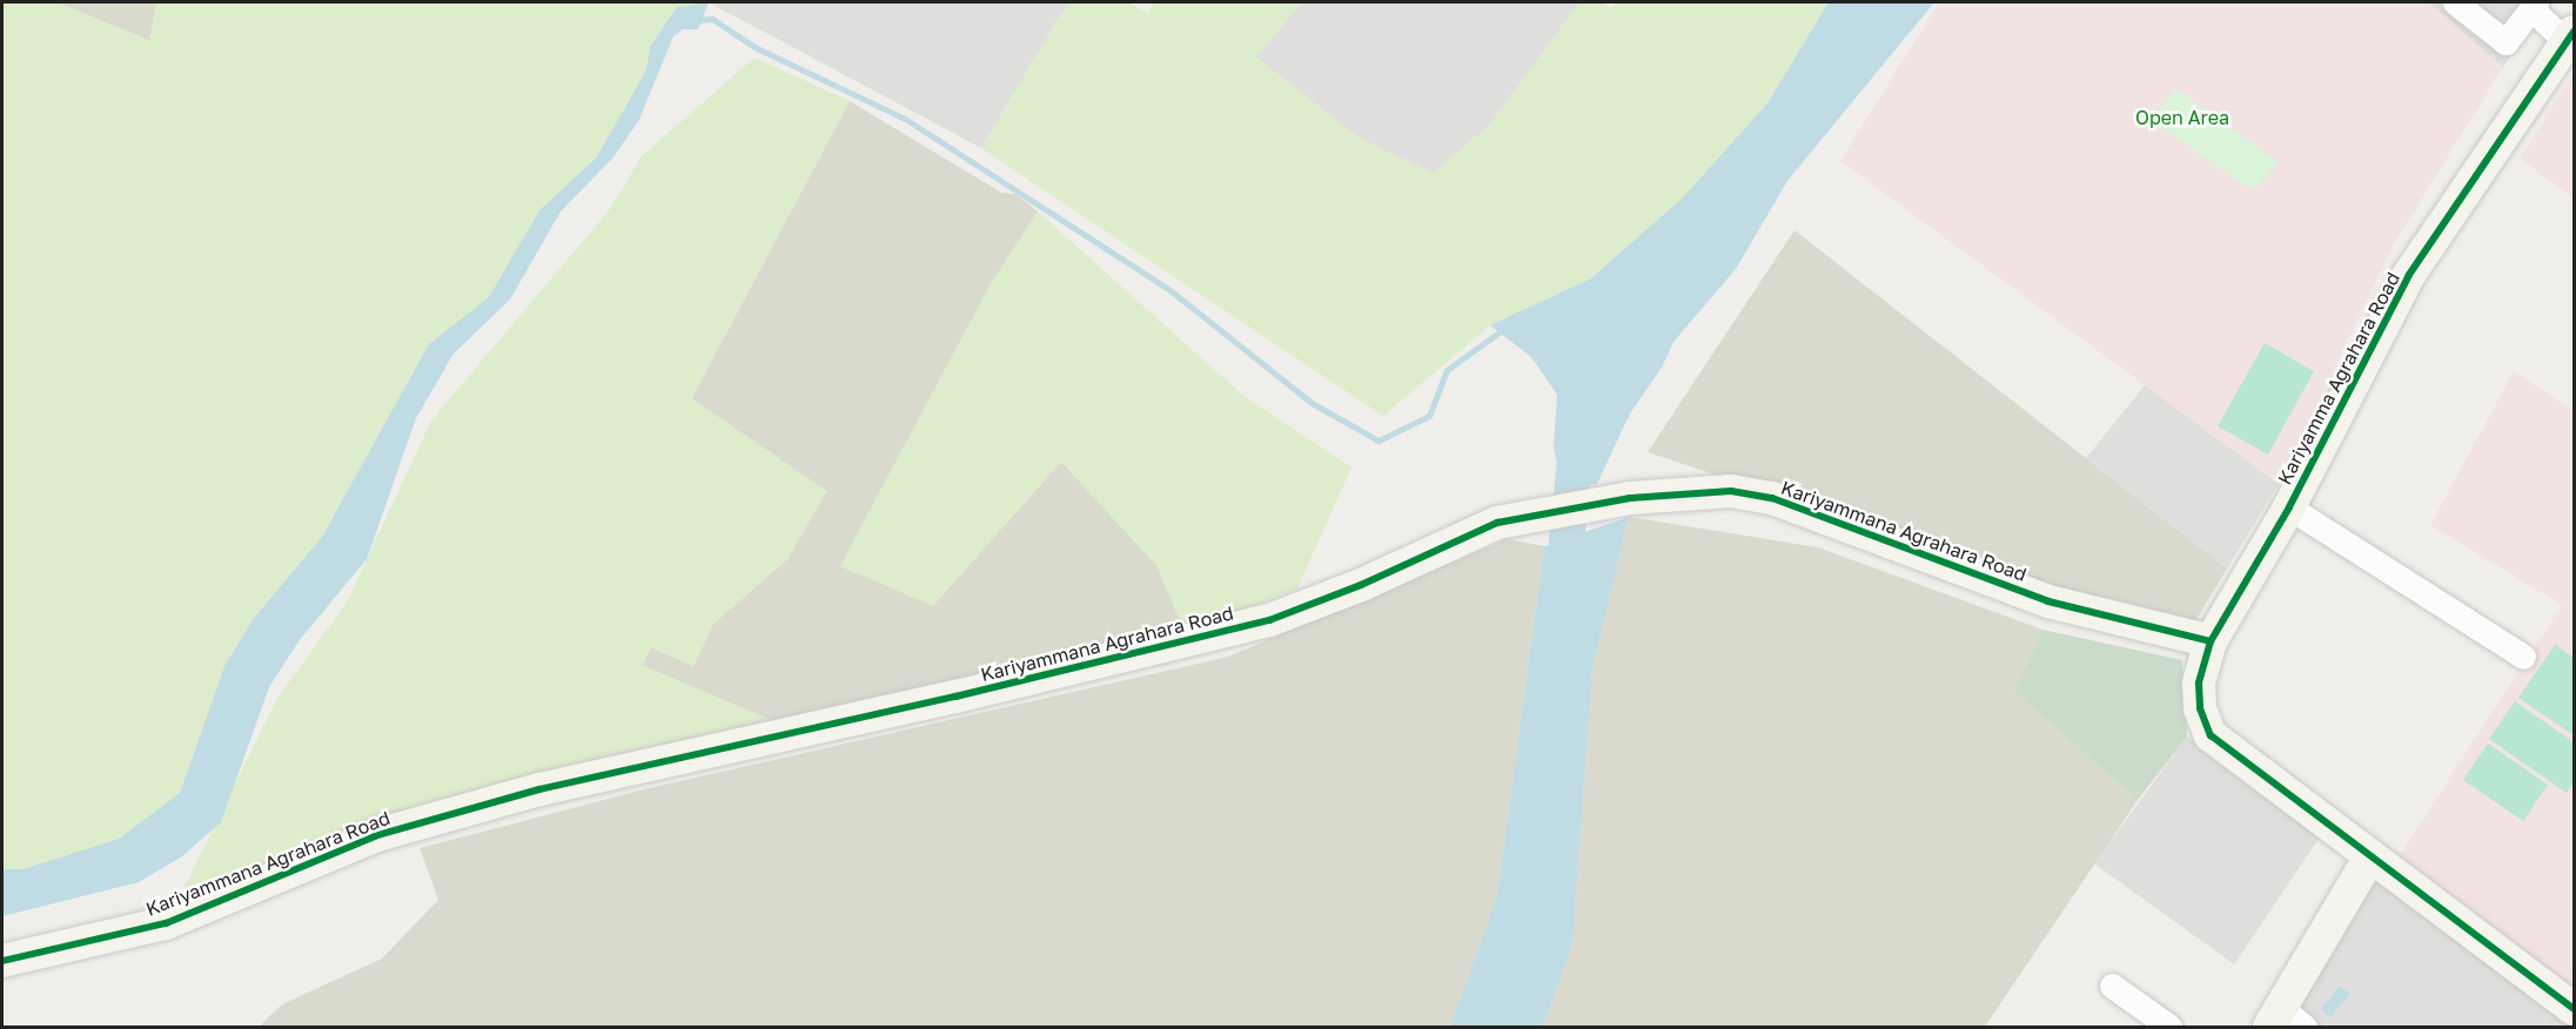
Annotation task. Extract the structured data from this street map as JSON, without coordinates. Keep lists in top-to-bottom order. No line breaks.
{"streets":{"street":["Kariyamma Agrahara Road","Kariyammana Agrahara Road"]},"crossings":[["Kariyamma Agrahara Road","Kariyammana Agrahara Road"]],"parks":["Open Area"]}
